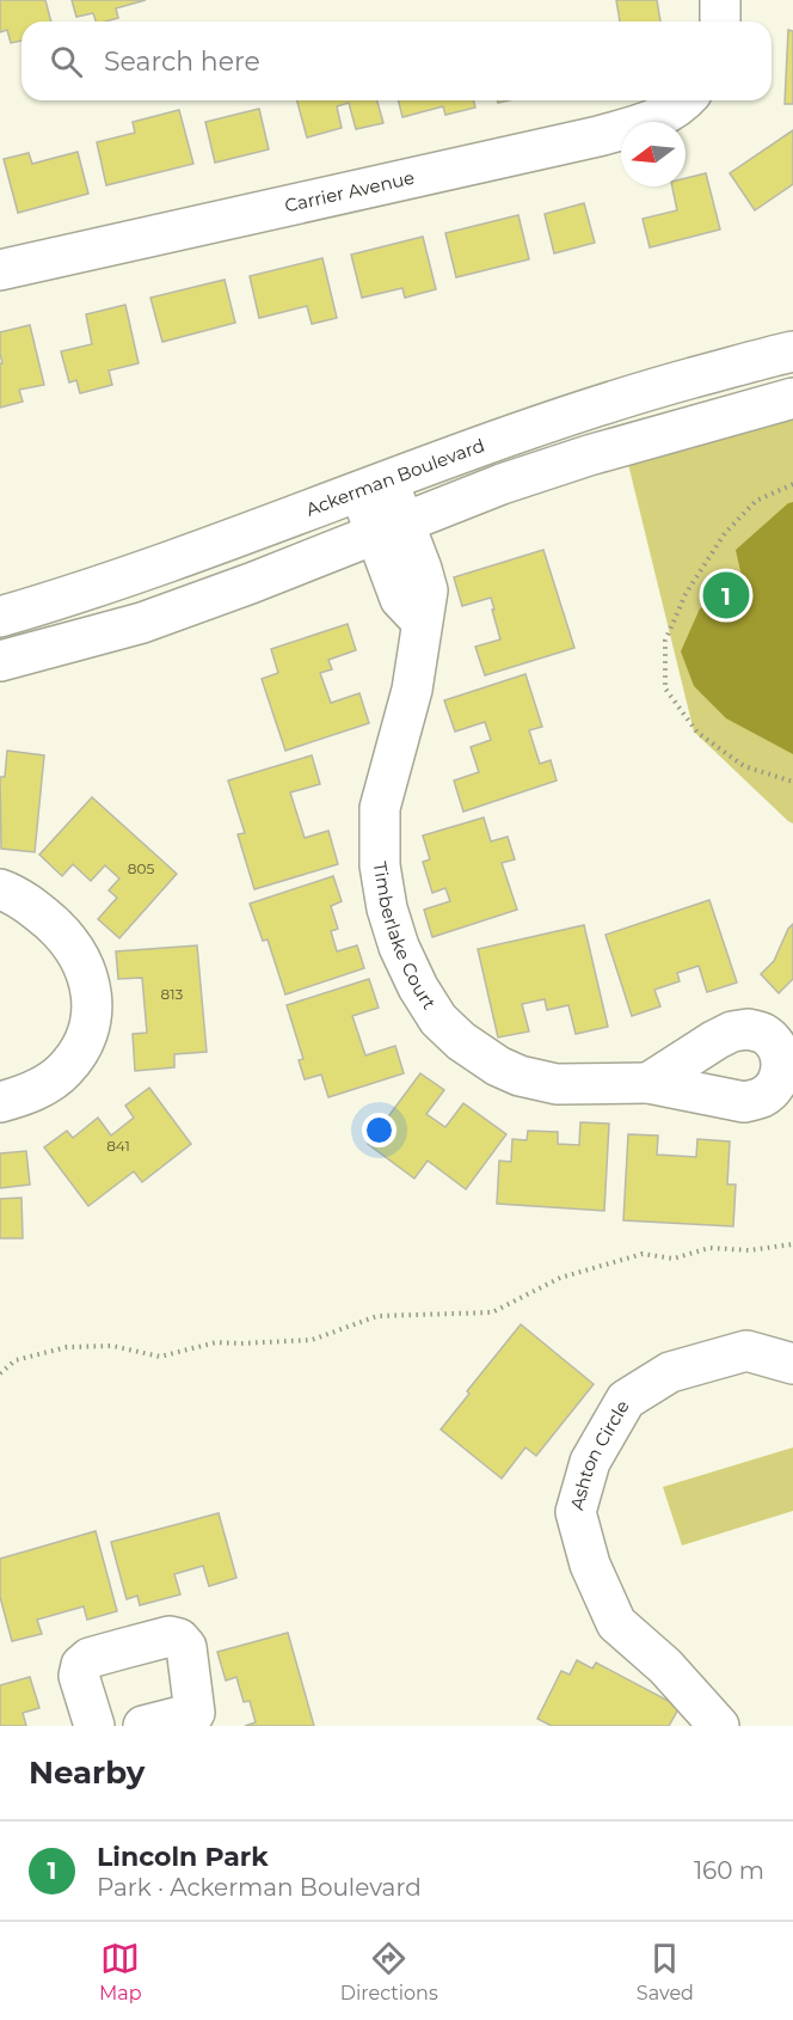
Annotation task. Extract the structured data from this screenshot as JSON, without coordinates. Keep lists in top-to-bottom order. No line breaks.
{"streets":{"street":["Carrier Avenue","Ackerman Boulevard","Timberlake Court","Ashton Circle"]},"crossings":[["Ackerman Boulevard","Timberlake Court"]],"house_numbers":["805","813","841"],"north":"left","page":{"search":"Search here","pins":"1","heading":"Nearby","list":[{"mark":"1","name":"Lincoln Park","note":"Park · Ackerman Boulevard","value":"160 m"}],"nav":["Map","Directions","Saved"]}}
